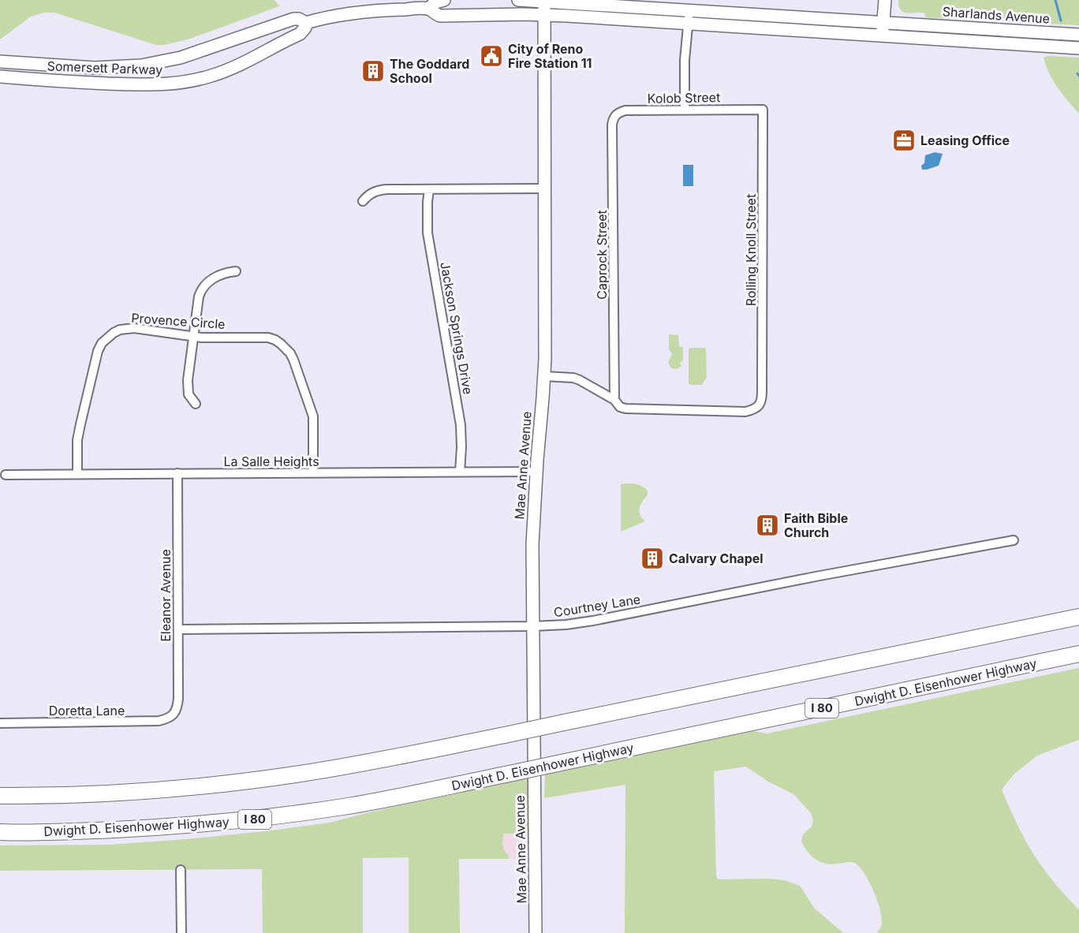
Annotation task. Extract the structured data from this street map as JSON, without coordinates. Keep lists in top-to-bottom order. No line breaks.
{"streets":{"highway":["Dwight D. Eisenhower Highway","I 80"],"main road":["Sharlands Avenue","Somersett Parkway","Mae Anne Avenue"],"street":["Kolob Street","Rolling Knoll Street","Caprock Street","Provence Circle","Jackson Springs Drive","La Salle Heights","Eleanor Avenue","Courtney Lane","Doretta Lane"]},"crossings":[["Sharlands Avenue","Mae Anne Avenue"],["Somersett Parkway","Mae Anne Avenue"],["Kolob Street","Rolling Knoll Street"],["Kolob Street","Caprock Street"],["Rolling Knoll Street","Caprock Street"],["Provence Circle","La Salle Heights"],["Jackson Springs Drive","La Salle Heights"],["La Salle Heights","Mae Anne Avenue"],["La Salle Heights","Eleanor Avenue"],["Mae Anne Avenue","Courtney Lane"],["Eleanor Avenue","Courtney Lane"],["Eleanor Avenue","Doretta Lane"]],"places":{"public building":["City of Reno Fire Station 11"],"building":["The Goddard School","Faith Bible Church","Calvary Chapel"],"office":["Leasing Office"]}}
